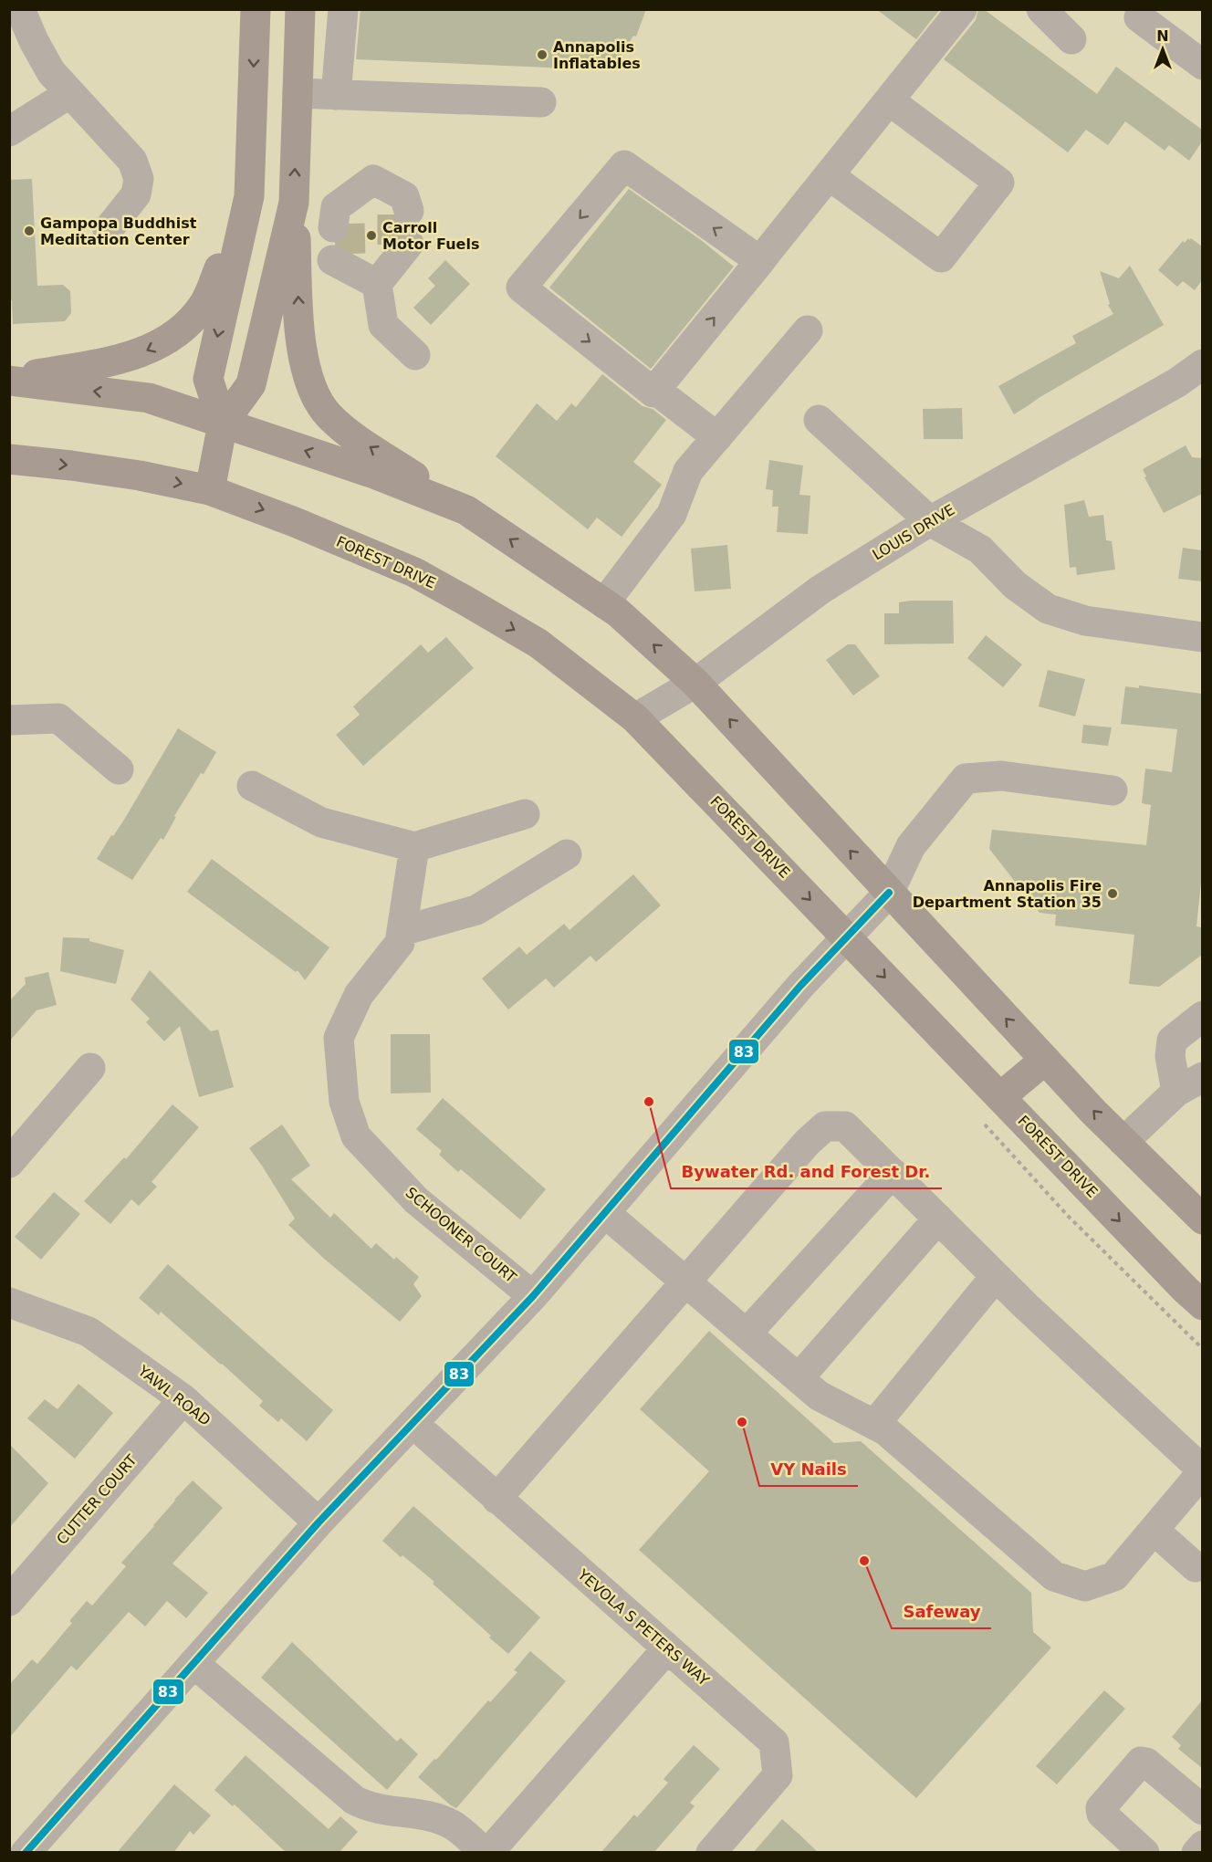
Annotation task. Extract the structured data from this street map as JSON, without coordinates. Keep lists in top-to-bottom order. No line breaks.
{"streets":{"main road":["FOREST DRIVE"],"street":["LOUIS DRIVE","SCHOONER COURT","YAWL ROAD","CUTTER COURT","YEVOLA S PETERS WAY"]},"crossings":[["LOUIS DRIVE","FOREST DRIVE"],["YAWL ROAD","CUTTER COURT"]],"places":["Annapolis Inflatables","Gampopa Buddhist Meditation Center","Carroll Motor Fuels","Annapolis Fire Department Station 35","Bywater Rd. and Forest Dr.","VY Nails","Safeway"],"lines":["transit line 83"],"north":"top"}
